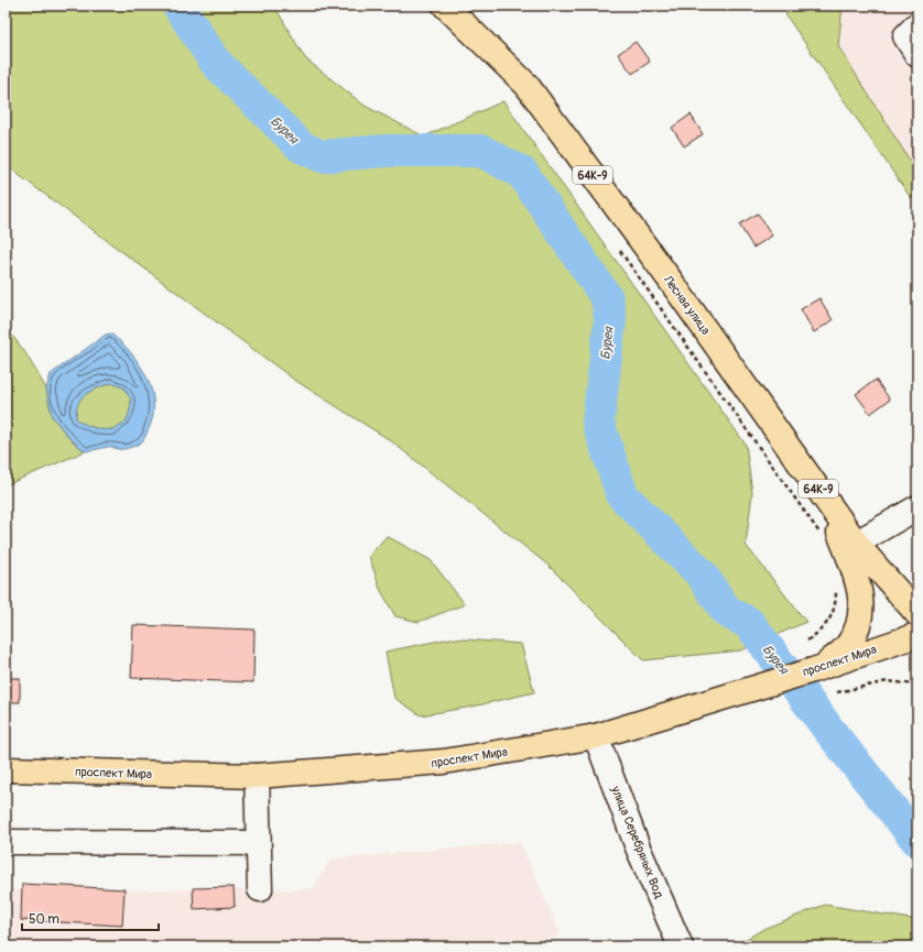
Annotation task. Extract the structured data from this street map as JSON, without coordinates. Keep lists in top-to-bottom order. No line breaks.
{"streets":{"main road":["64К-9","Лесная улица","проспект Мира"],"street":["улица Серебряных Вод"]},"crossings":[["проспект Мира","улица Серебряных Вод"]],"water":["Бурея"],"scale_bar":"50 m"}
